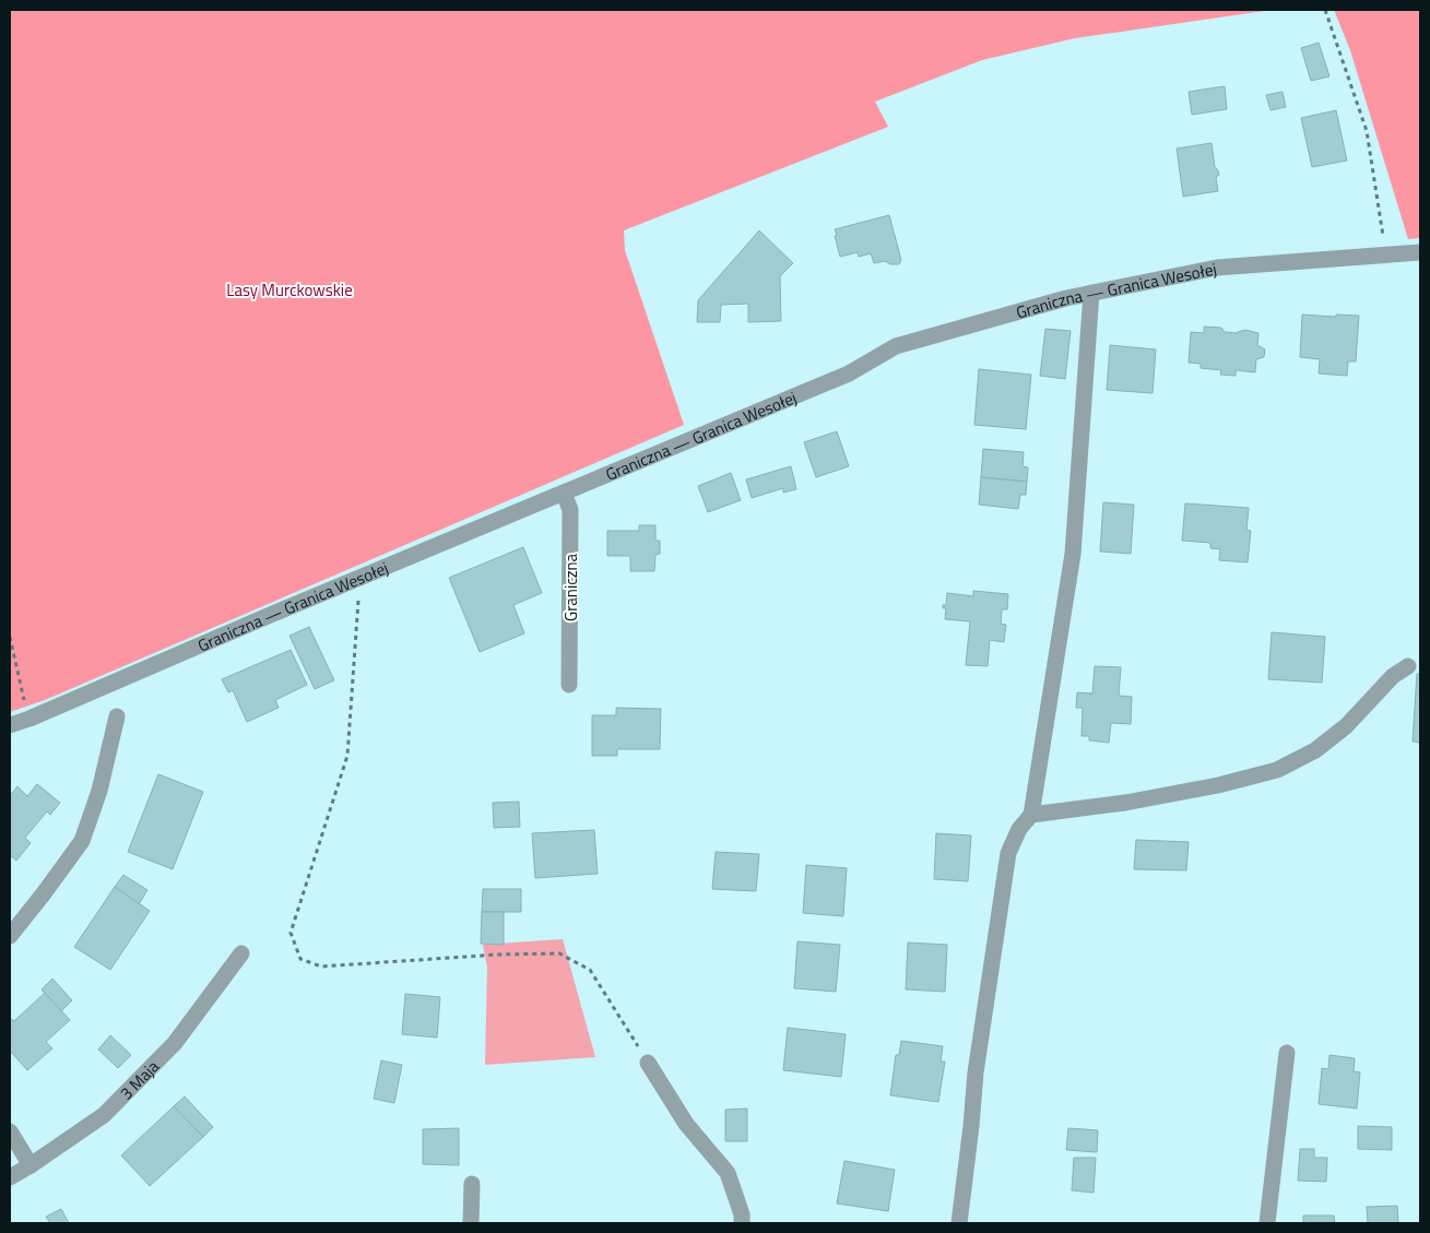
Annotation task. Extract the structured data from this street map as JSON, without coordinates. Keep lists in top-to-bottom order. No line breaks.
{"streets":{"street":["Graniczna — Granica Wesołej","Graniczna","3 Maja"]},"crossings":[["Graniczna — Granica Wesołej","Graniczna"]],"parks":["Lasy Murckowskie"]}
